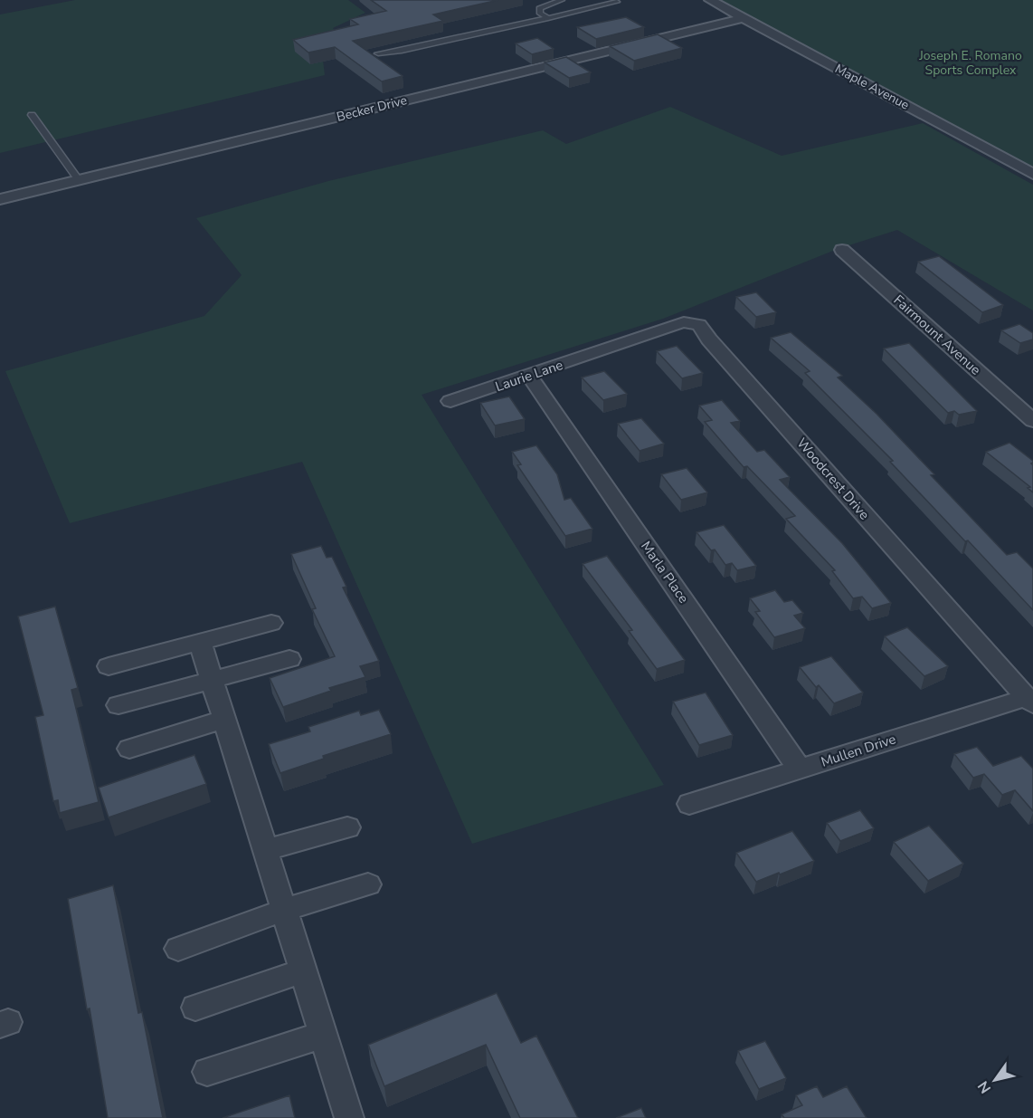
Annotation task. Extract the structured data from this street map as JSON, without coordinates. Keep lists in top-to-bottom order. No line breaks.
{"streets":{"street":["Maple Avenue","Becker Drive","Fairmount Avenue","Laurie Lane","Woodcrest Drive","Marla Place","Mullen Drive"]},"crossings":[["Maple Avenue","Becker Drive"],["Laurie Lane","Woodcrest Drive"],["Laurie Lane","Marla Place"],["Woodcrest Drive","Mullen Drive"],["Marla Place","Mullen Drive"]],"parks":["Joseph E. Romano Sports Complex"],"north":"bottom left"}
